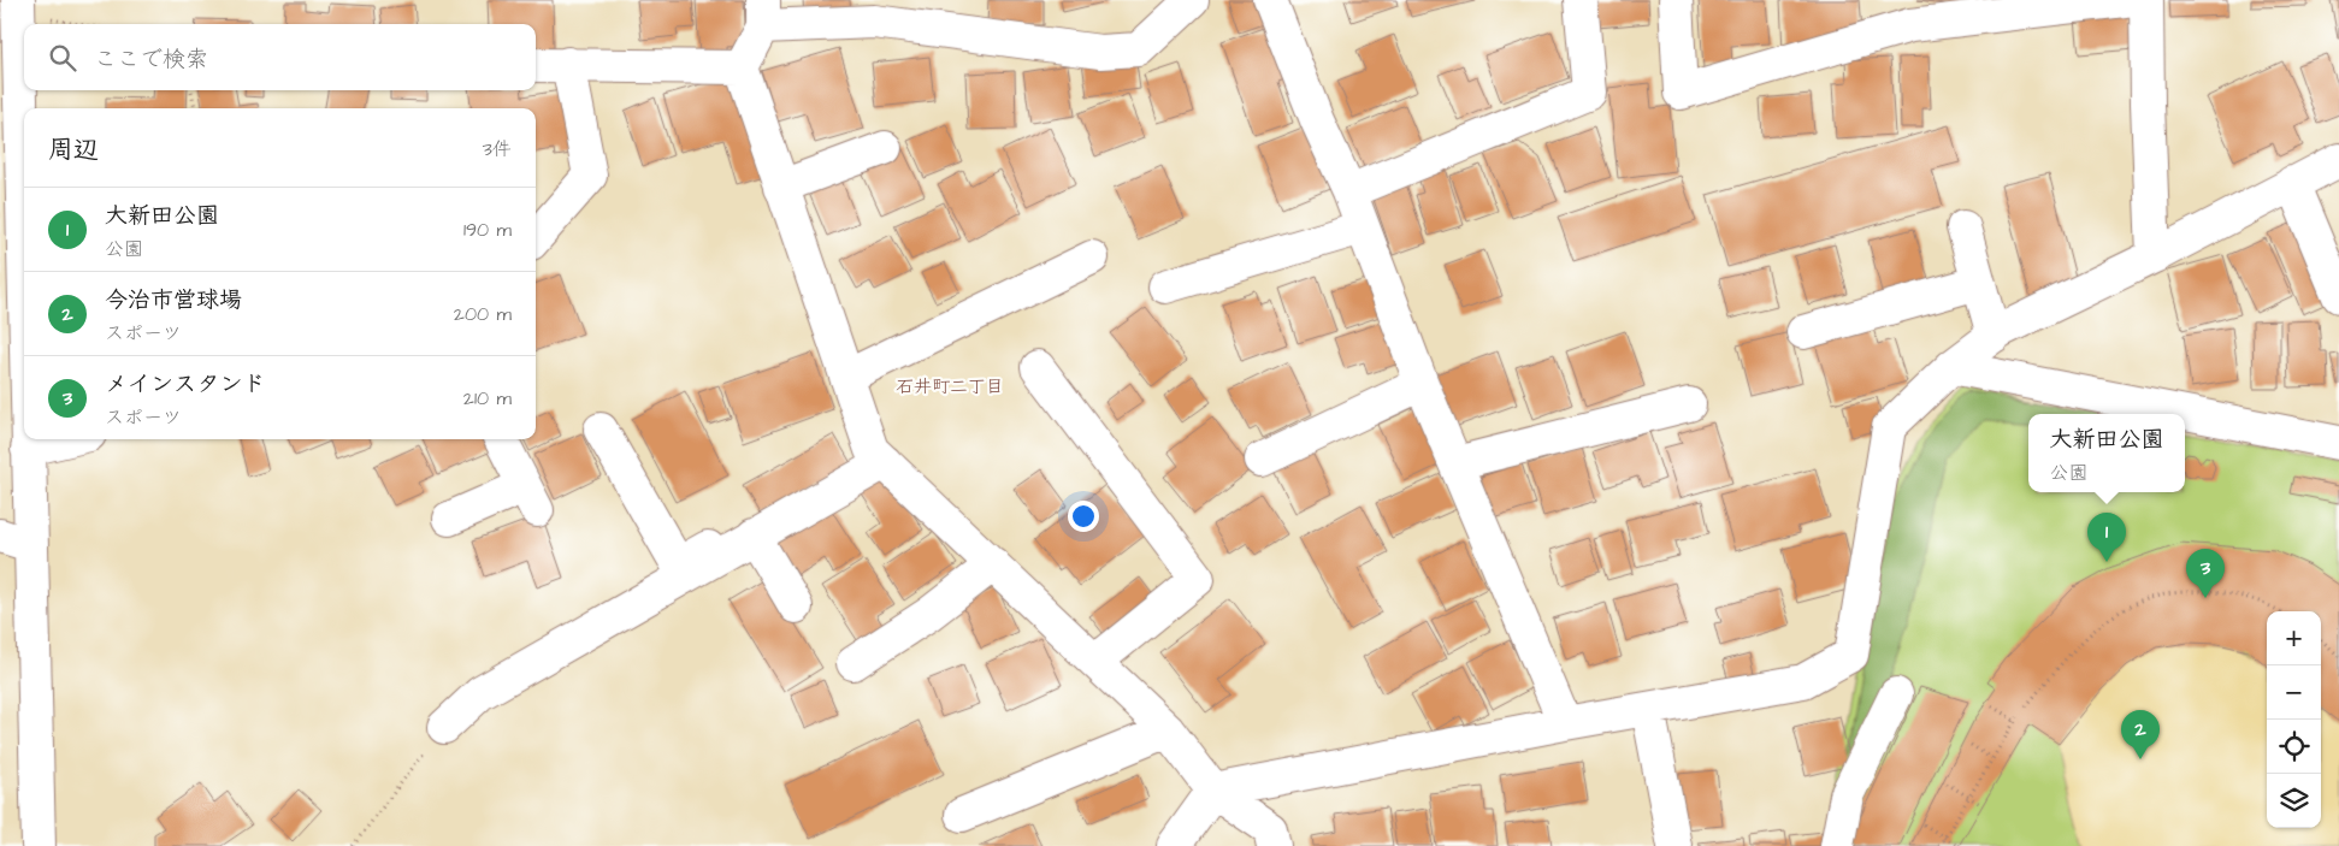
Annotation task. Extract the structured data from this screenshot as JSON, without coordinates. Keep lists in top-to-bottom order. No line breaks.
{"districts":["石井町二丁目"],"page":{"search":"ここで検索","heading":["周辺","3件"],"list":[{"mark":"1","name":"大新田公園","note":"公園","value":"190 m"},{"mark":"2","name":"今治市営球場","note":"スポーツ","value":"200 m"},{"mark":"3","name":"メインスタンド","note":"スポーツ","value":"210 m"}],"popup":["大新田公園","公園"],"pins":["1","3","2"],"map_buttons":["+","−"]}}
